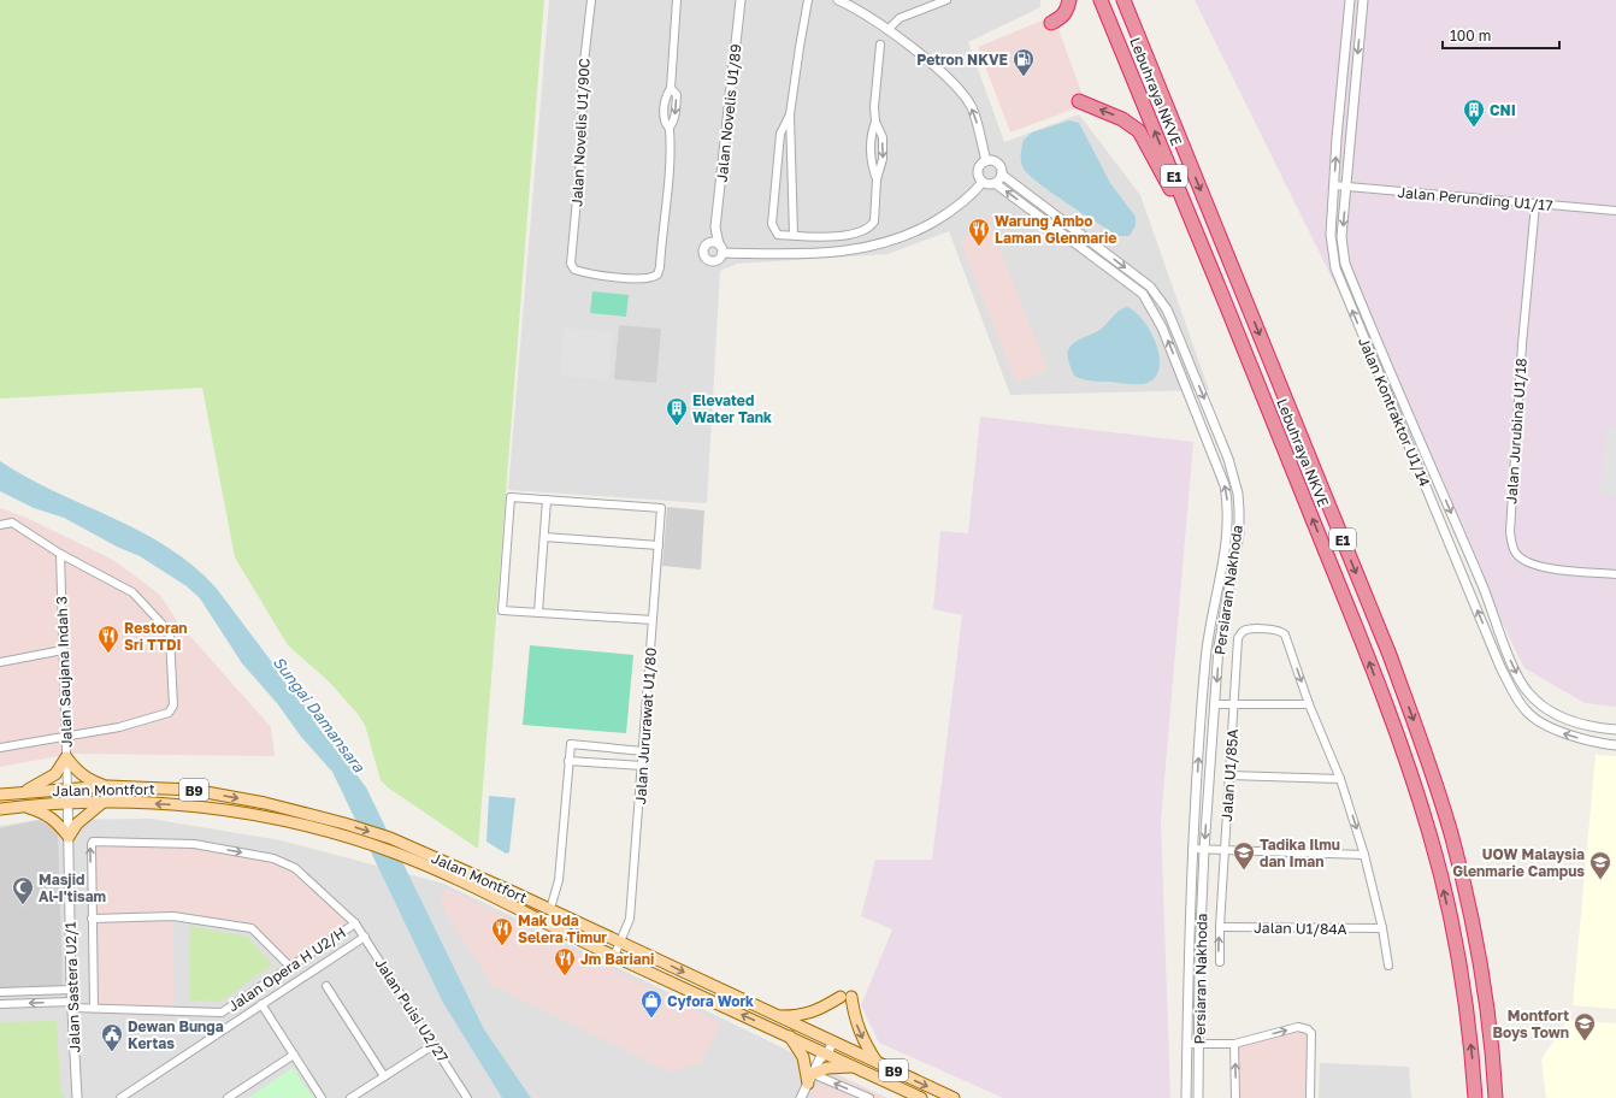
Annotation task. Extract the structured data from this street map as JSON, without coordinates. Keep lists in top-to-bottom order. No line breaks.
{"streets":{"highway":["Lebuhraya NKVE","E1"],"main road":["Jalan Montfort","B9"],"street":["Jalan Novelis U1/89","Jalan Novelis U1/90C","Jalan Perunding U1/17","Jalan Kontraktor U1/14","Jalan Jurubina U1/18","Persiaran Nakhoda","Jalan Saujana Indah 3","Jalan Jururawat U1/80","Jalan U1/85A","Jalan U1/84A","Jalan Opera H U2/H","Jalan Sastera U2/1","Jalan Puisi U2/27"]},"crossings":[["Jalan Perunding U1/17","Jalan Kontraktor U1/14"],["Jalan Perunding U1/17","Jalan Jurubina U1/18"],["Jalan Saujana Indah 3","Jalan Montfort"],["Jalan Saujana Indah 3","Jalan Sastera U2/1"],["Jalan Jururawat U1/80","Jalan Montfort"],["Jalan U1/85A","Jalan U1/84A"],["Jalan Montfort","Jalan Sastera U2/1"],["Jalan Opera H U2/H","Jalan Sastera U2/1"],["Jalan Opera H U2/H","Jalan Puisi U2/27"]],"water":["Sungai Damansara"],"places":{"fuel station":["Petron NKVE"],"building":["CNI","Elevated Water Tank"],"restaurant":["Warung Ambo Laman Glenmarie","Restoran Sri TTDI","Mak Uda Selera Timur","Jm Bariani"],"school or university":["Tadika Ilmu dan Iman","UOW Malaysia Glenmarie Campus","Montfort Boys Town"],"mosque":["Masjid Al-I'tisam"],"shop":["Cyfora Work"],"public building":["Dewan Bunga Kertas"]},"scale_bar":"100 m"}
